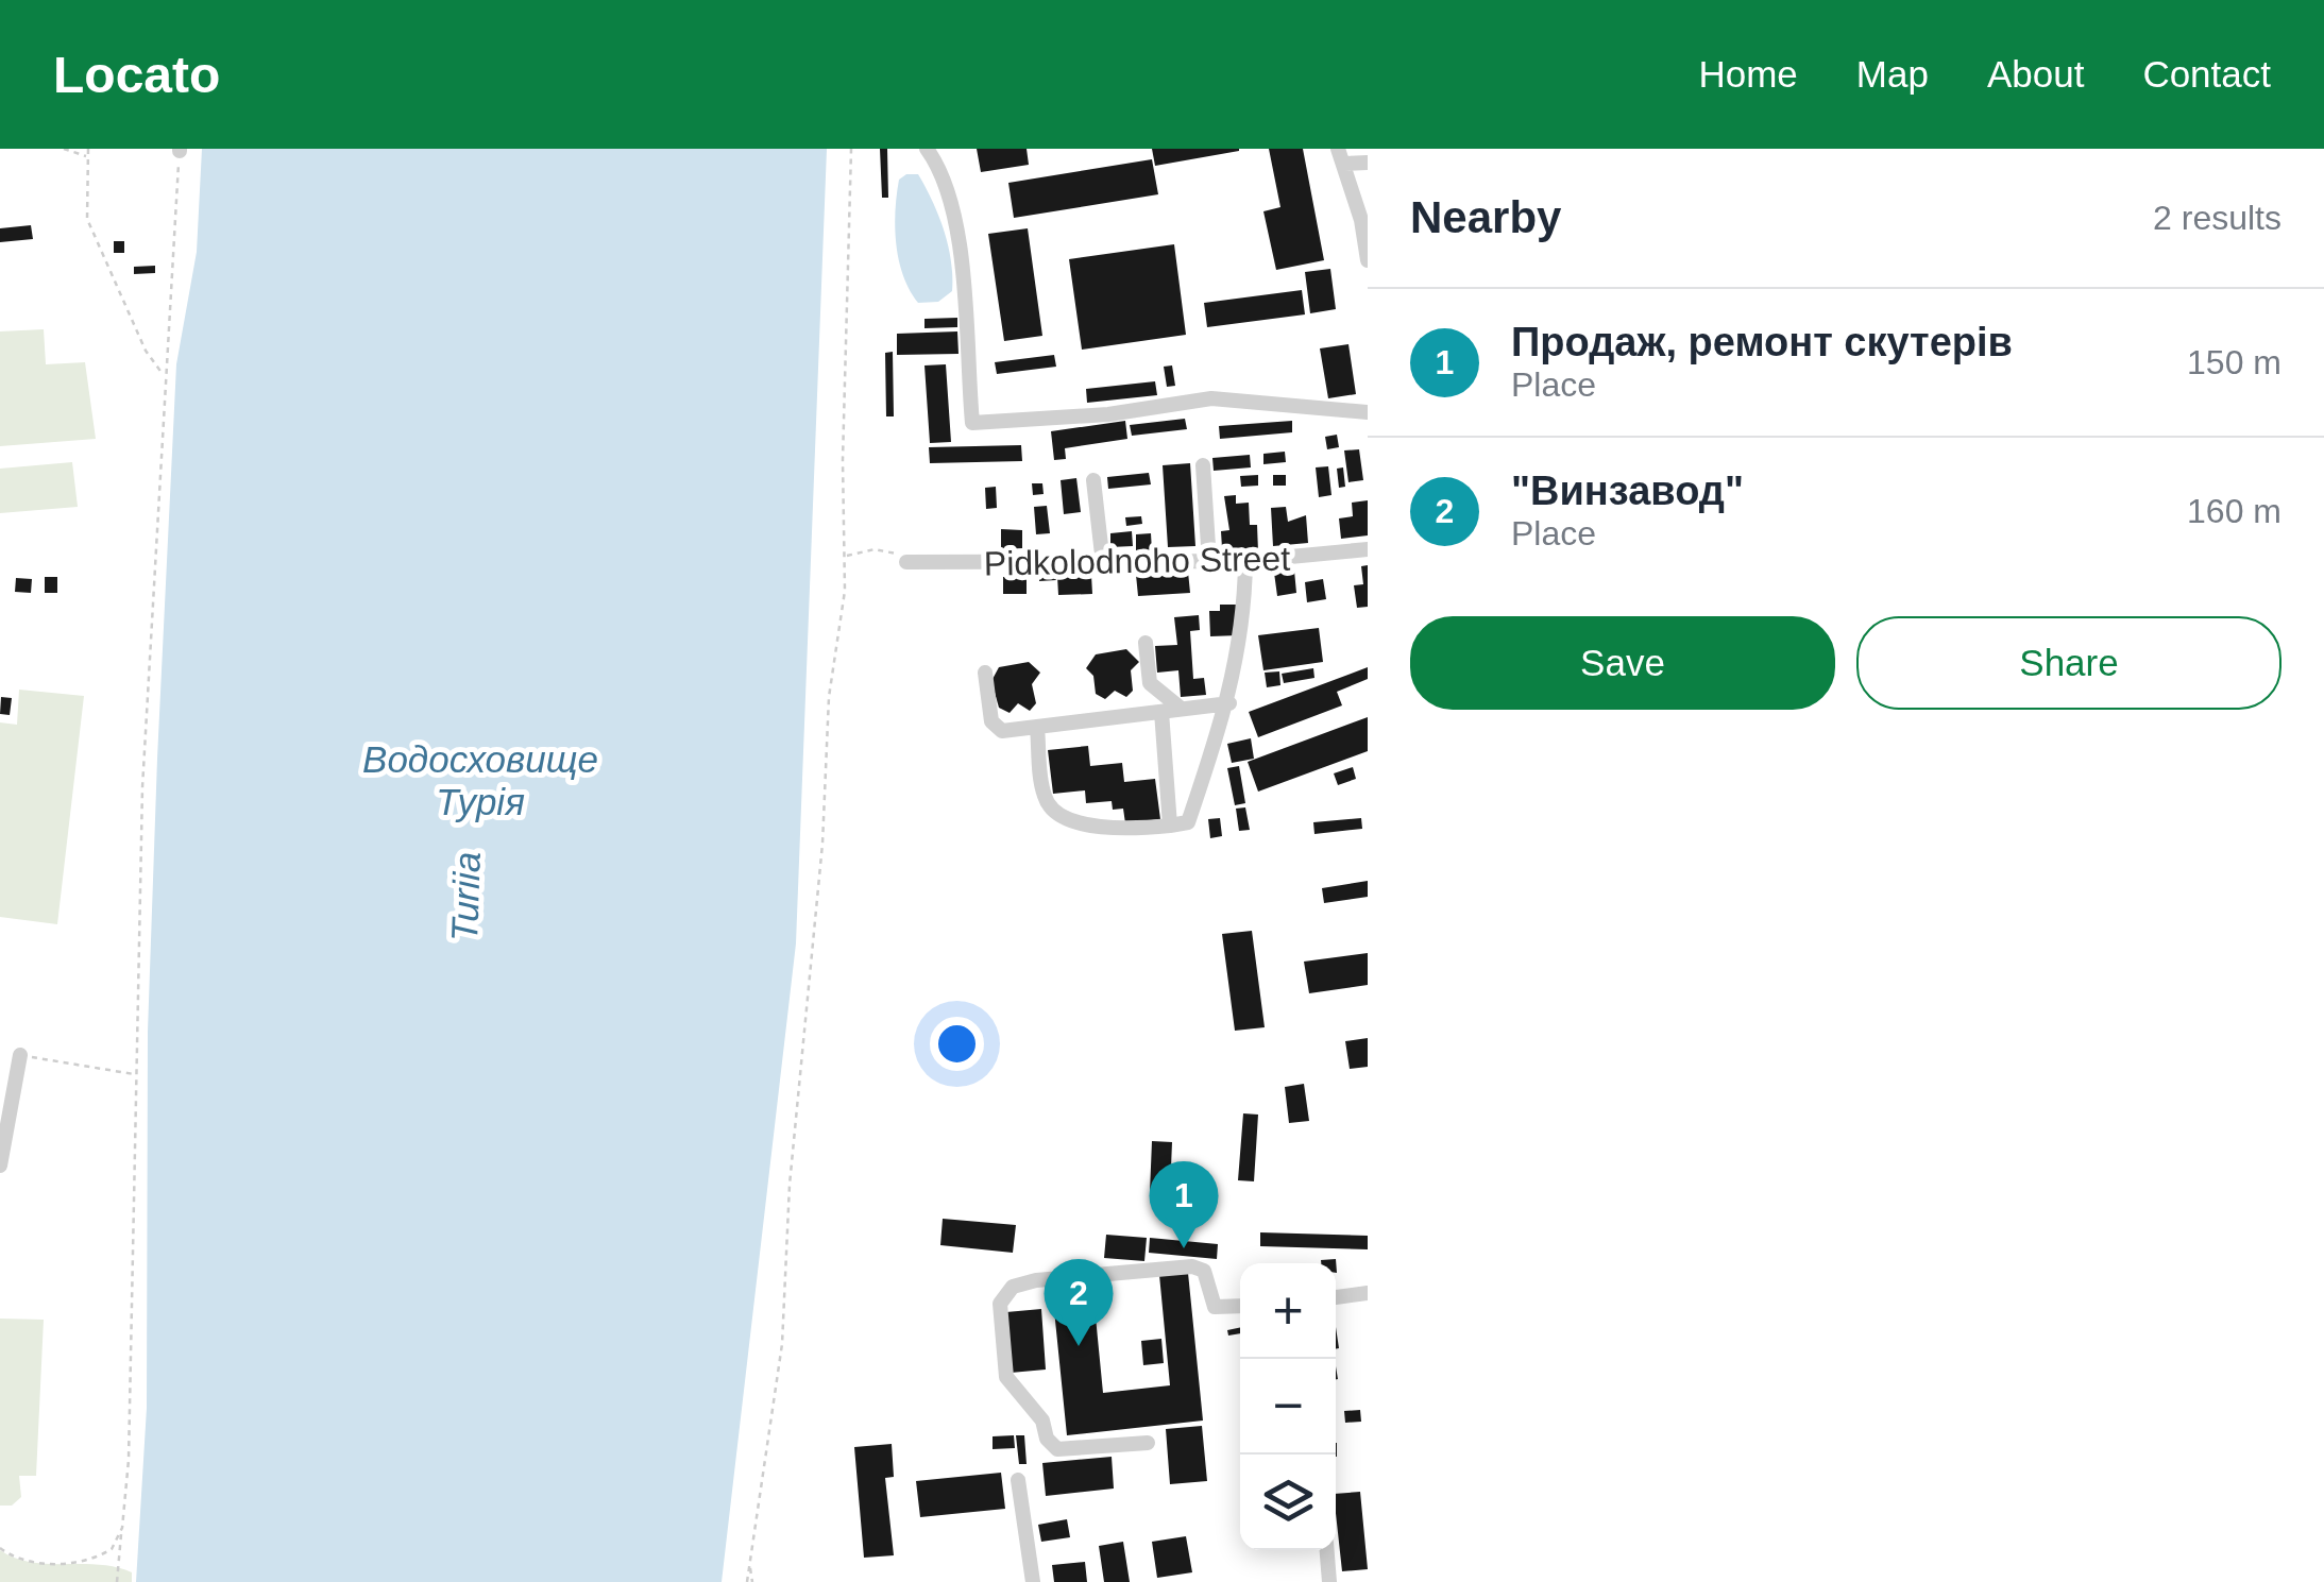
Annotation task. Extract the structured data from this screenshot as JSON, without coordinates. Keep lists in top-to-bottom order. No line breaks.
{"streets":{"street":["Pidkolodnoho Street"]},"water":["Водосховище Турія","Turiia"],"page":{"header":"Locato","nav":["Home","Map","About","Contact"],"heading":["Nearby","2 results"],"list":[{"mark":"1","name":"Продаж, ремонт скутерів","note":"Place","value":"150 m"},{"mark":"2","name":"\"Винзавод\"","note":"Place","value":"160 m"}],"buttons":["Save","Share"],"pins":["1","2"],"map_buttons":["+","−"]}}
